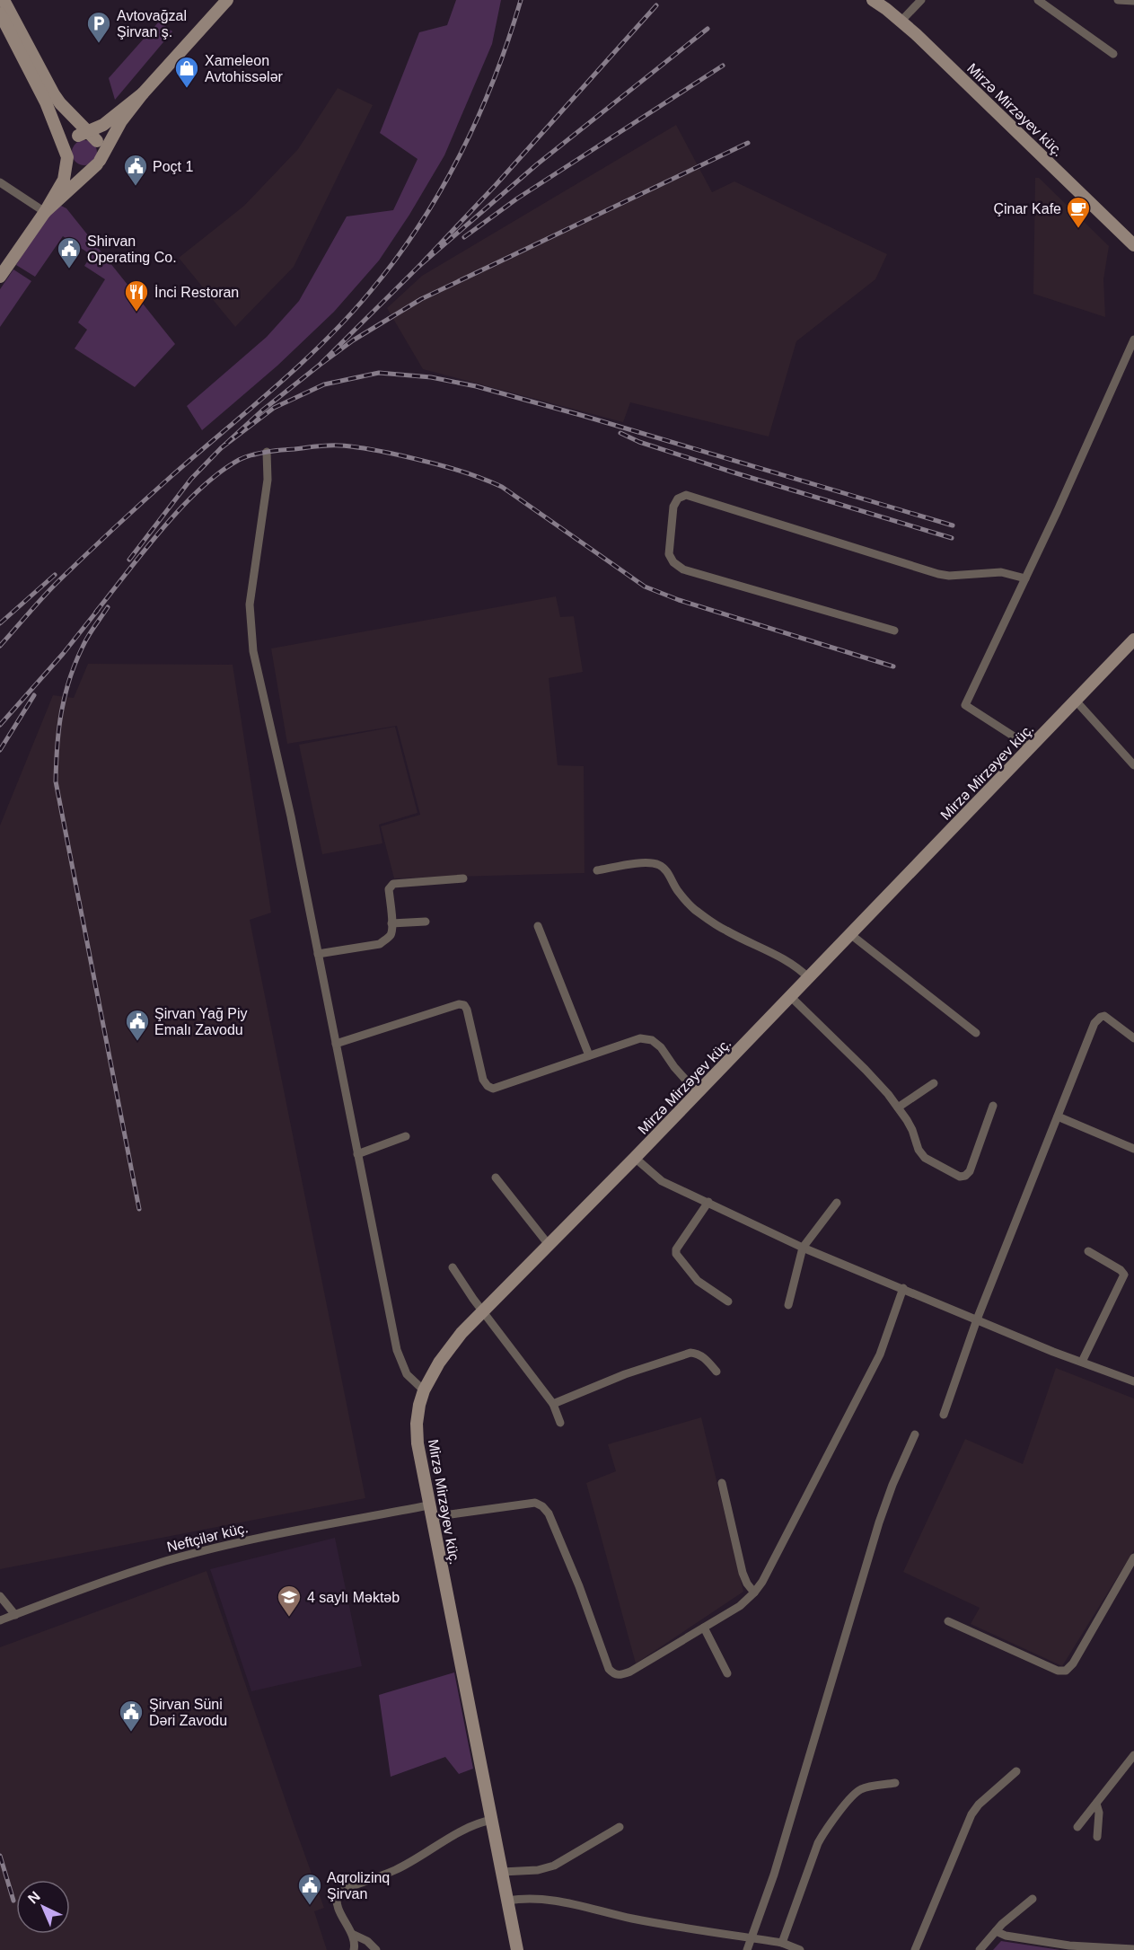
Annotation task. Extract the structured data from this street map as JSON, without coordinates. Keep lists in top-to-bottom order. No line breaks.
{"streets":{"main road":["Mirzə Mirzəyev küç."],"street":["Neftçilər küç."]},"crossings":[["Mirzə Mirzəyev küç.","Neftçilər küç."]],"places":{"parking":["Avtovağzal Şirvan ş."],"shop":["Xameleon Avtohissələr"],"public building":["Poçt 1","Shirvan Operating Co.","Şirvan Yağ Piy Emalı Zavodu","Şirvan Süni Dəri Zavodu","Aqrolizinq Şirvan"],"cafe":["Çinar Kafe"],"restaurant":["İnci Restoran"],"school or university":["4 saylı Məktəb"]},"north":"top left"}
